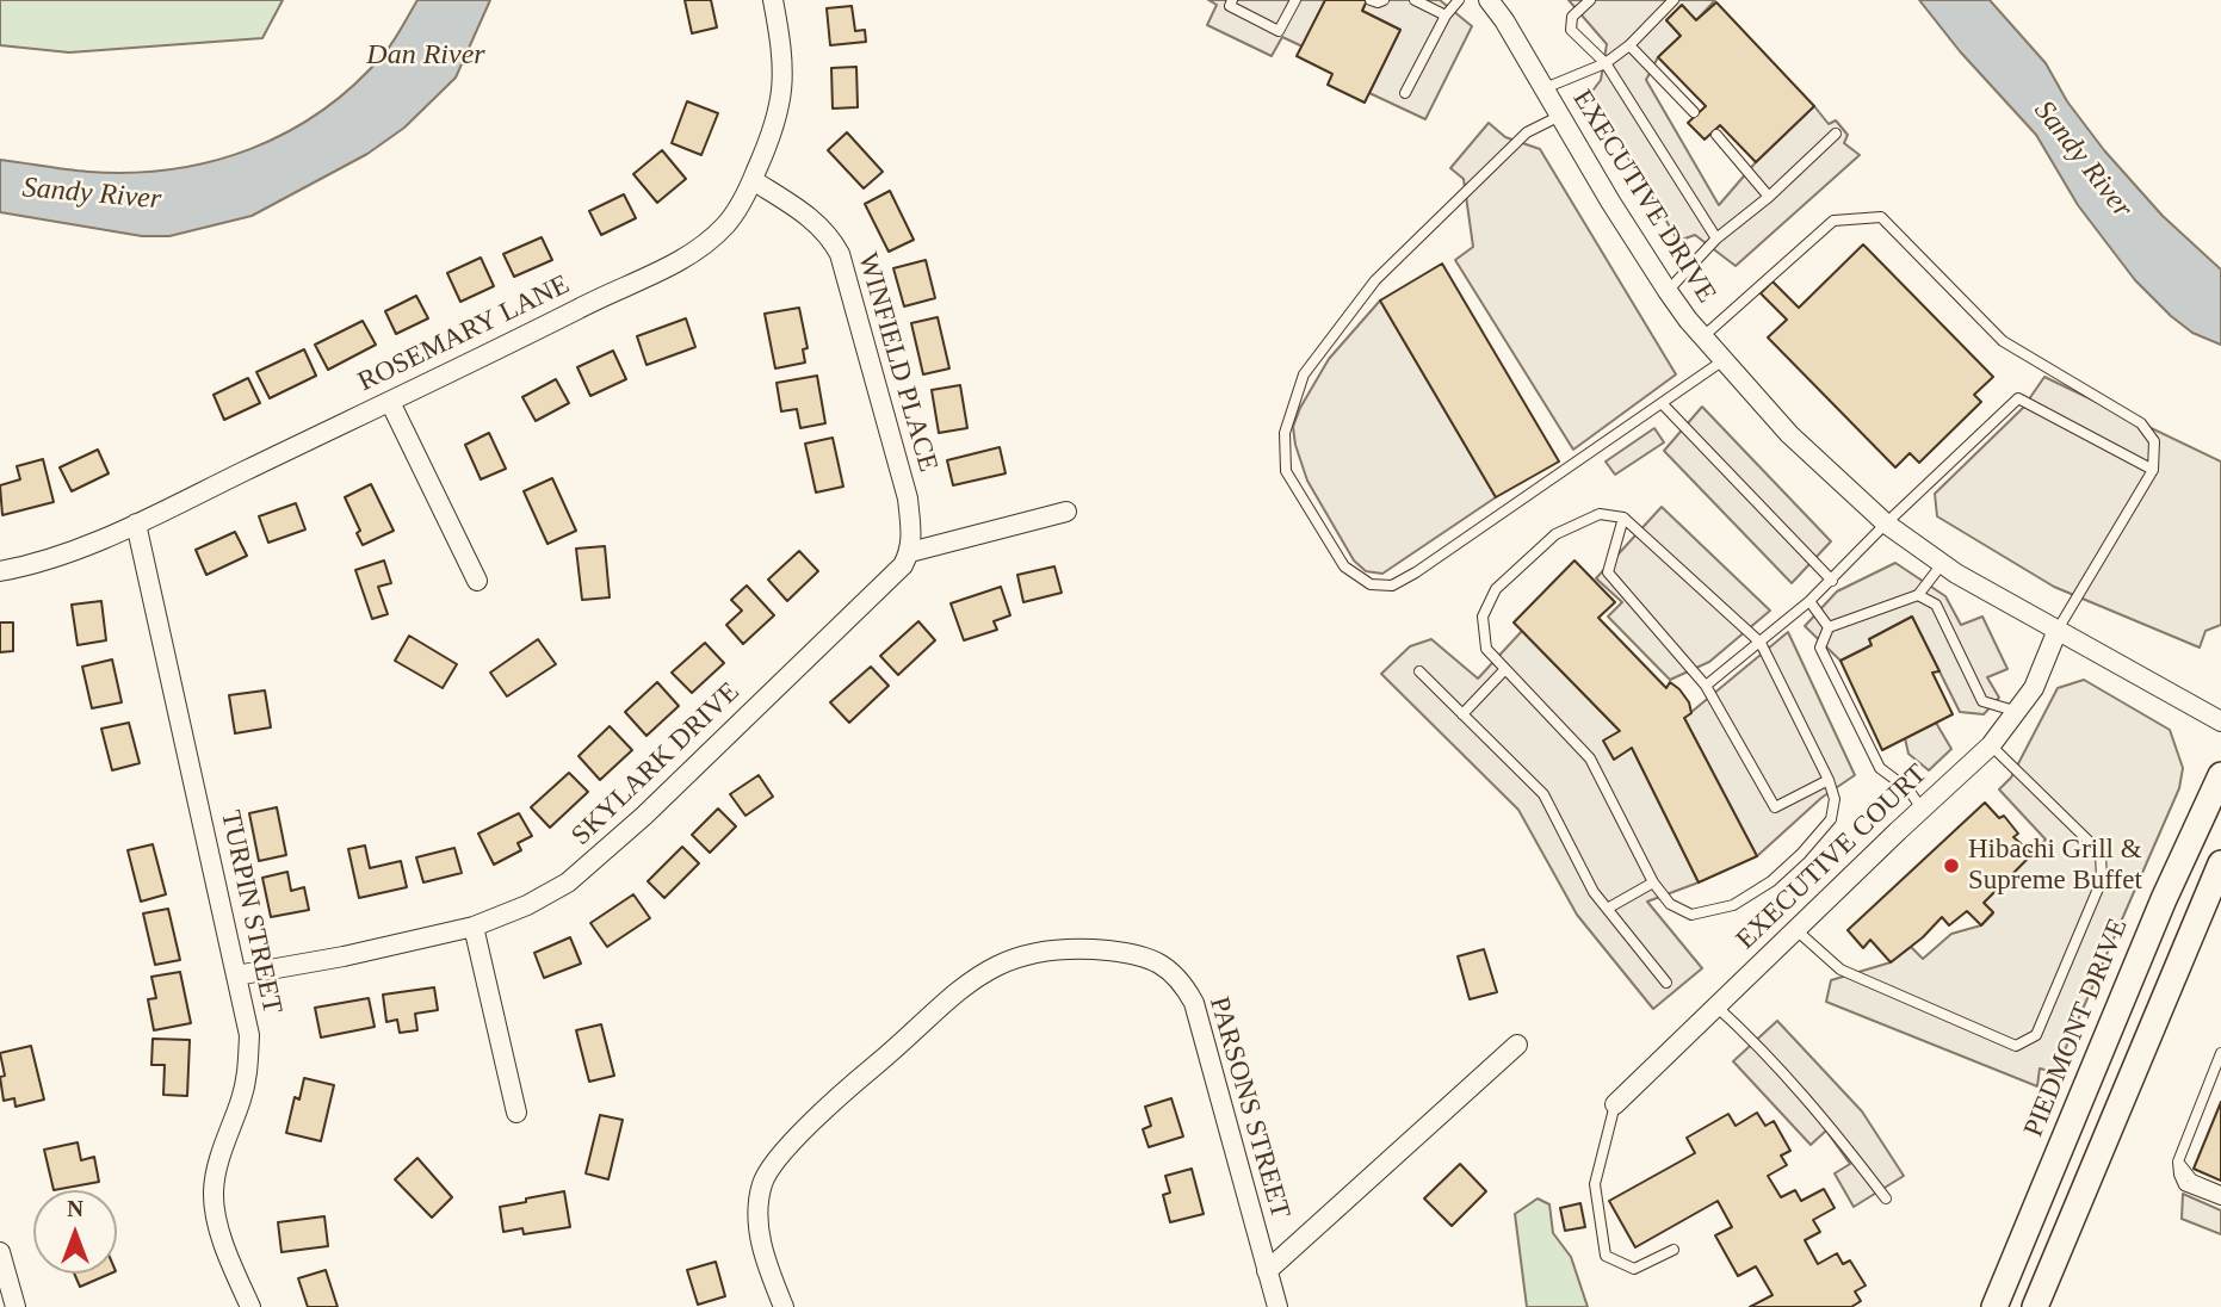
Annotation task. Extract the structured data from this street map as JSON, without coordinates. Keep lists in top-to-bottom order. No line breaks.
{"streets":{"main road":["PIEDMONT DRIVE"],"street":["EXECUTIVE DRIVE","ROSEMARY LANE","WINFIELD PLACE","SKYLARK DRIVE","EXECUTIVE COURT","TURPIN STREET","PARSONS STREET"]},"crossings":[["EXECUTIVE DRIVE","EXECUTIVE COURT"],["ROSEMARY LANE","WINFIELD PLACE"],["ROSEMARY LANE","TURPIN STREET"],["WINFIELD PLACE","SKYLARK DRIVE"],["SKYLARK DRIVE","TURPIN STREET"]],"water":["Dan River","Sandy River"],"places":["Hibachi Grill & Supreme Buffet"],"north":"top"}
